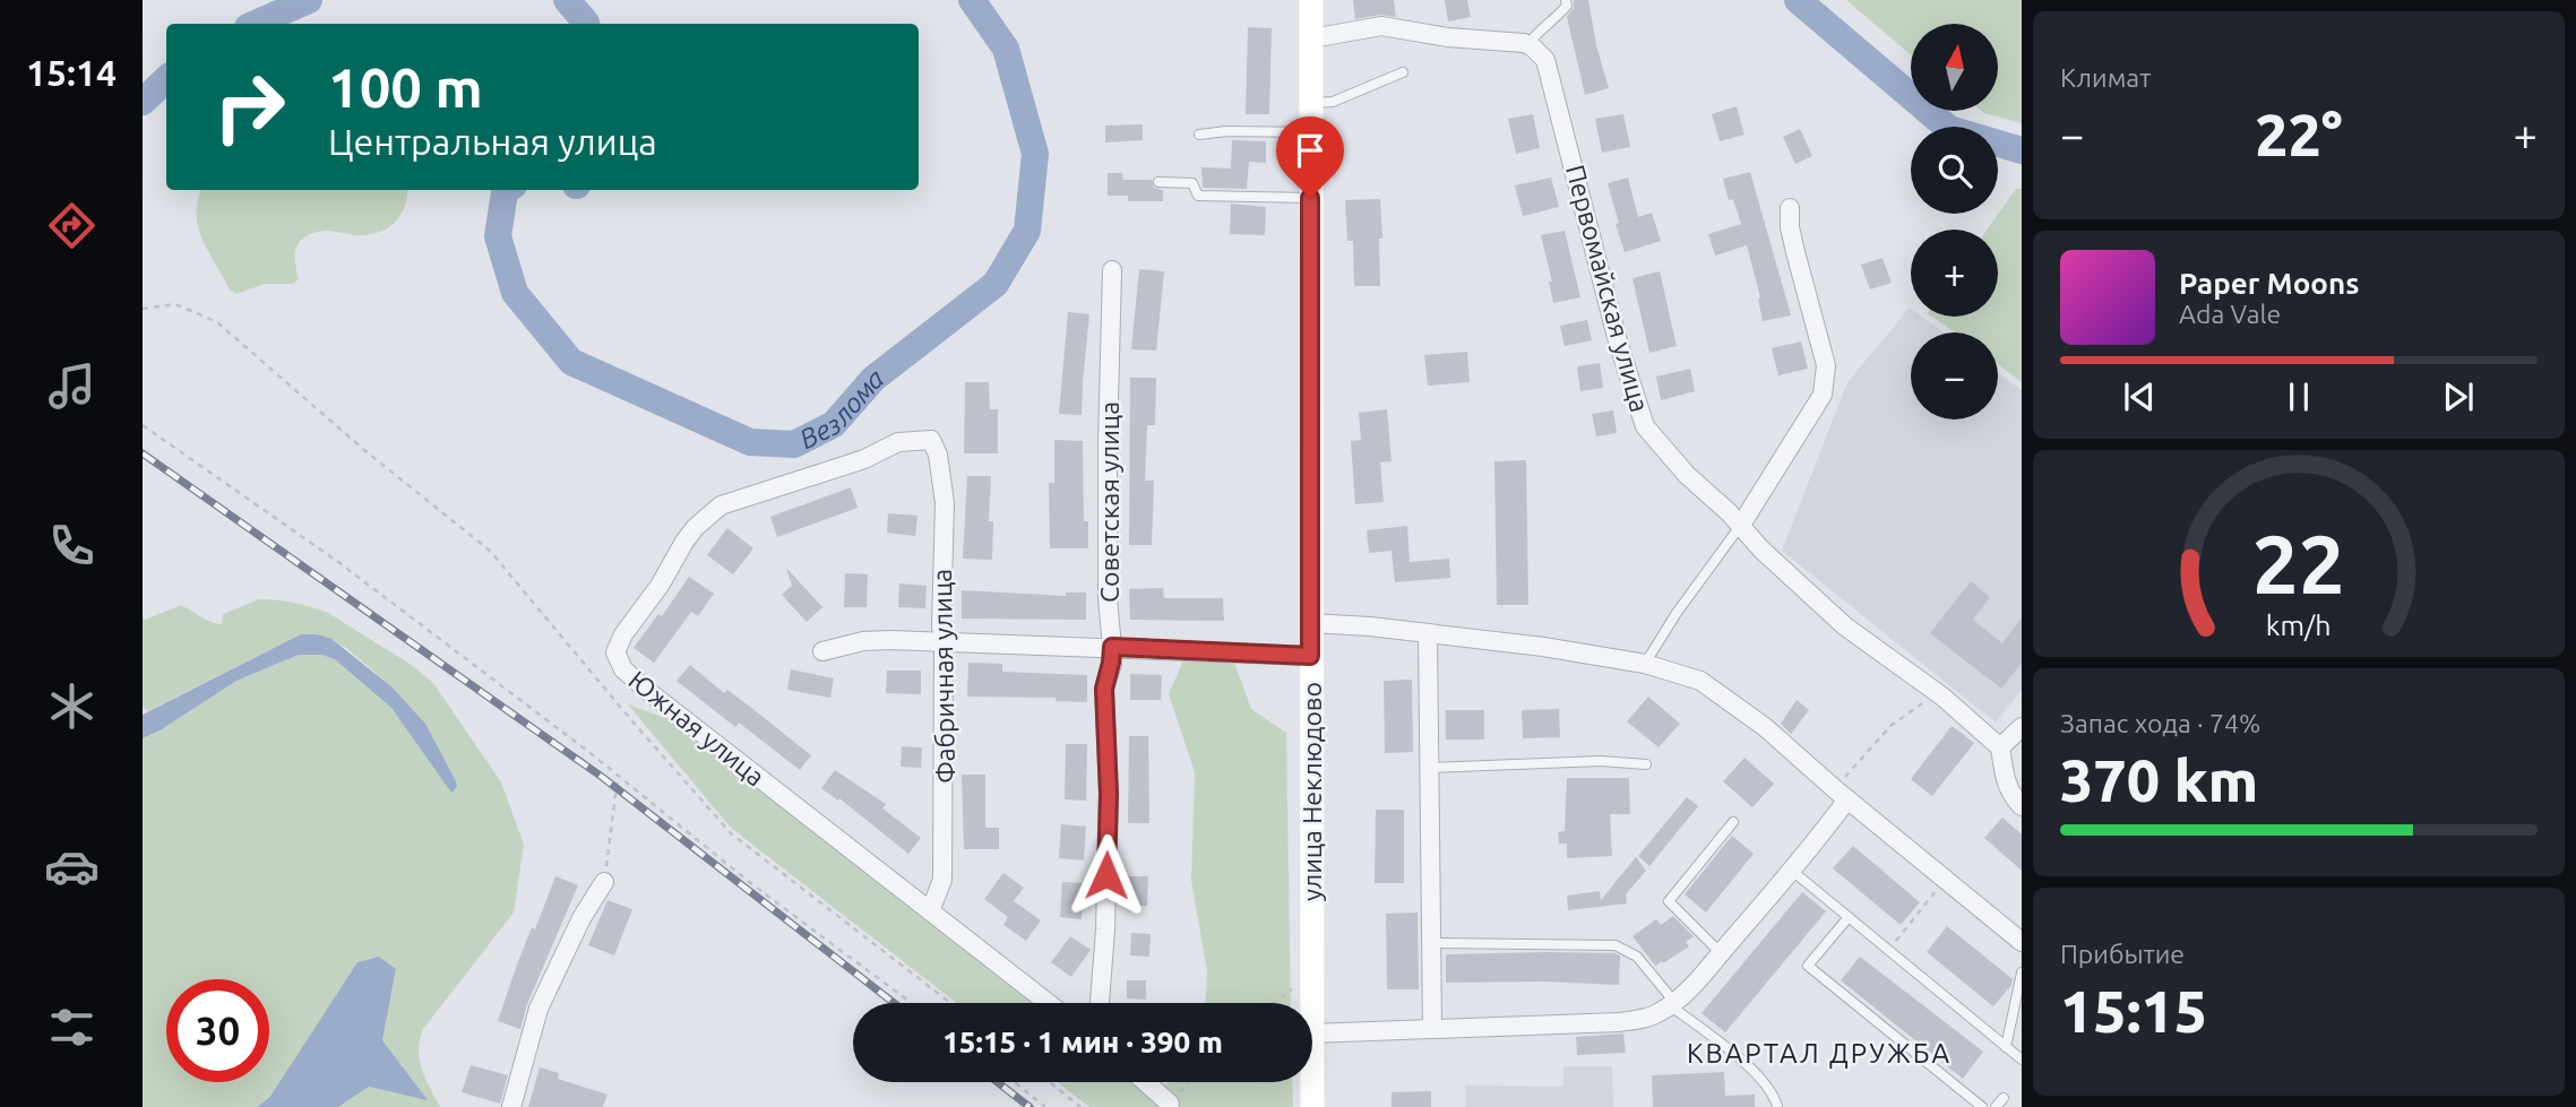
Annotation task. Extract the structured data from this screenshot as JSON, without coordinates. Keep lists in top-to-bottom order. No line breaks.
{"streets":{"main road":["улица Неклюдово"],"street":["Первомайская улица","Советская улица","Фабричная улица","Южная улица"]},"crossings":[["Фабричная улица","Южная улица"]],"districts":["КВАРТАЛ ДРУЖБА"],"water":["Везлома"],"north":"top","page":{"tabs":"15:14","tile":["Климат",["Запас хода · 74%","370 km"],["Прибытие","15:15"]],"map_buttons":["+","−"],"turn":["100 m","Центральная улица"],"heat":["−","22°","+"],"song":["Paper Moons","Ada Vale"],"limit":"30","trip":"15:15 · 1 мин · 390 m","gauge":["22","km/h"]}}
